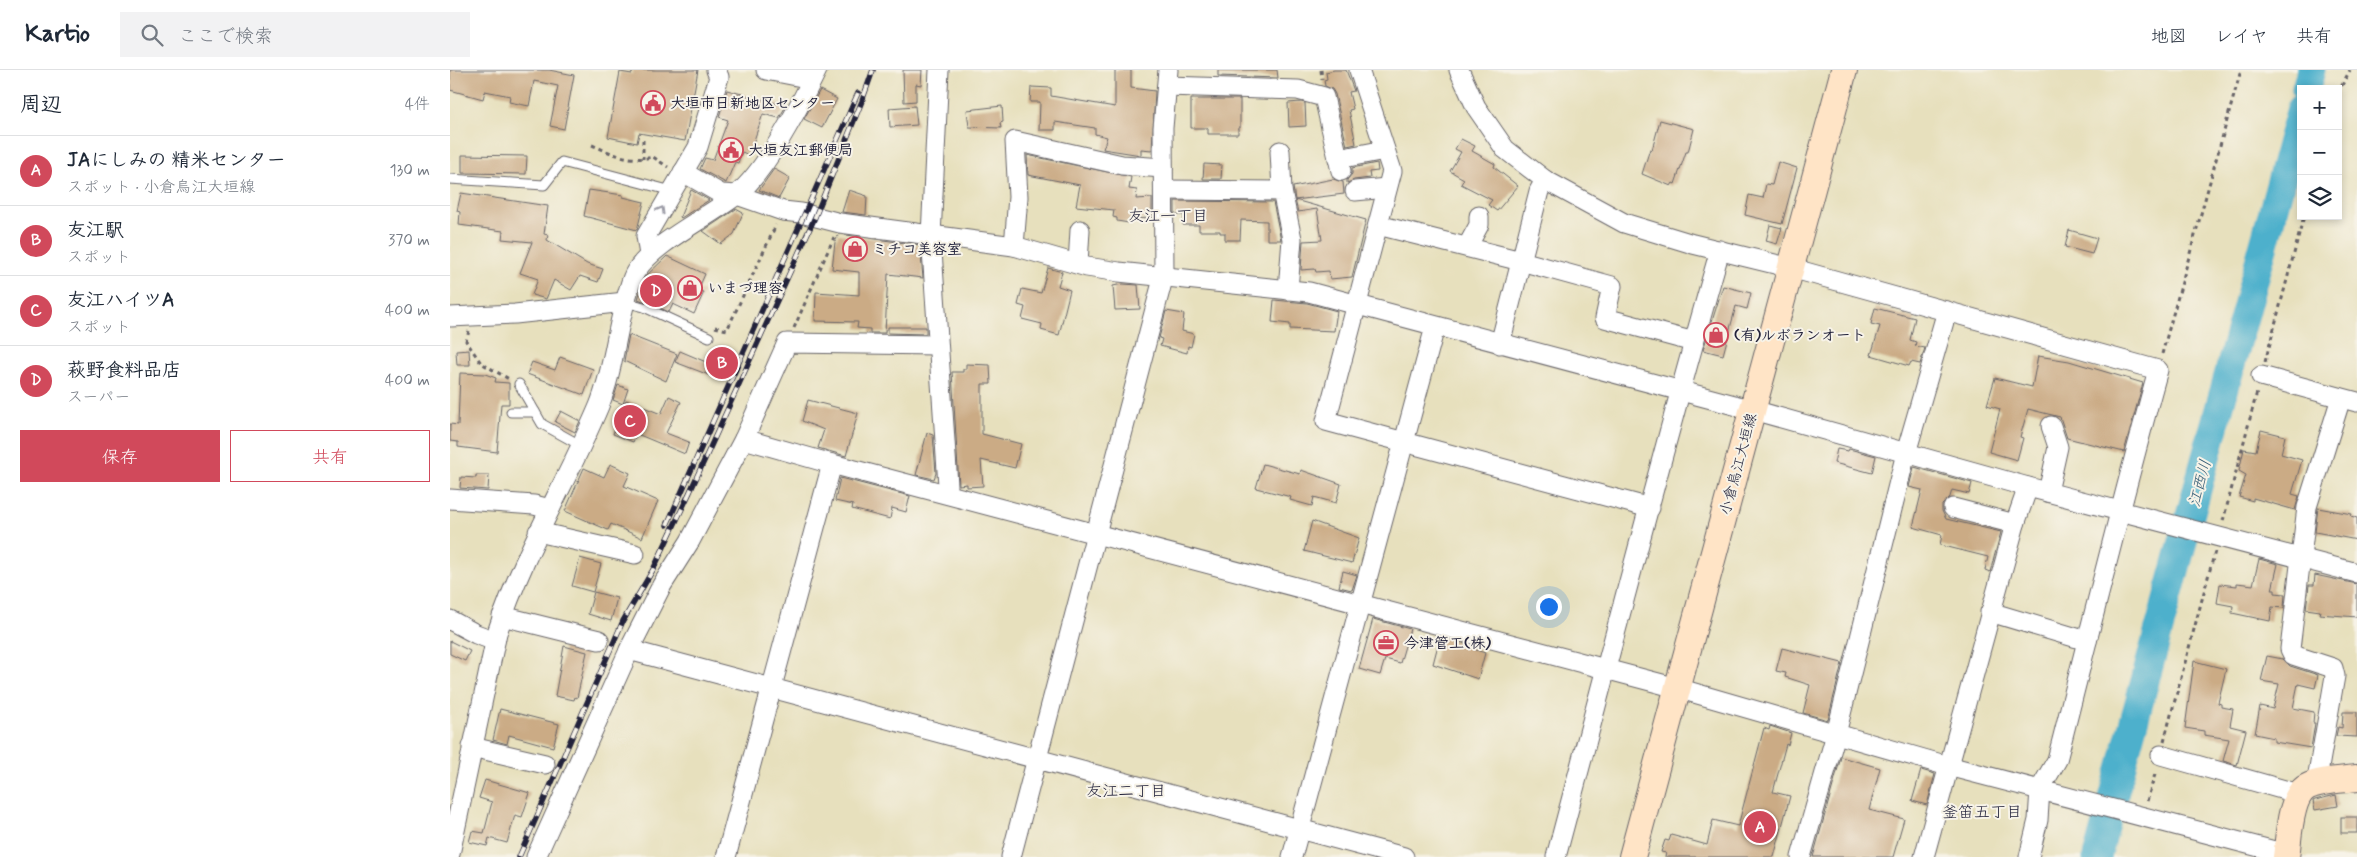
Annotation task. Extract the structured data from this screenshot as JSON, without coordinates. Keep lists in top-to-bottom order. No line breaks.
{"streets":{"main road":["小倉烏江大垣線"]},"districts":["友江一丁目","友江二丁目","釜笛五丁目"],"water":["江西川"],"places":{"public building":["大垣市日新地区センター","大垣友江郵便局"],"shop":["ミチコ美容室","いまづ理容","(有)ルボランオート"],"office":["今津管工(株)"]},"page":{"header":"Kartio","search":"ここで検索","nav":["地図","レイヤ","共有"],"heading":["周辺","4件"],"map_buttons":["+","−"],"list":[{"mark":"A","name":"JAにしみの 精米センター","note":"スポット · 小倉烏江大垣線","value":"130 m"},{"mark":"B","name":"友江駅","note":"スポット","value":"370 m"},{"mark":"C","name":"友江ハイツA","note":"スポット","value":"400 m"},{"mark":"D","name":"萩野食料品店","note":"スーパー","value":"400 m"}],"pins":["D","B","C","A"],"buttons":["保存","共有"]}}
